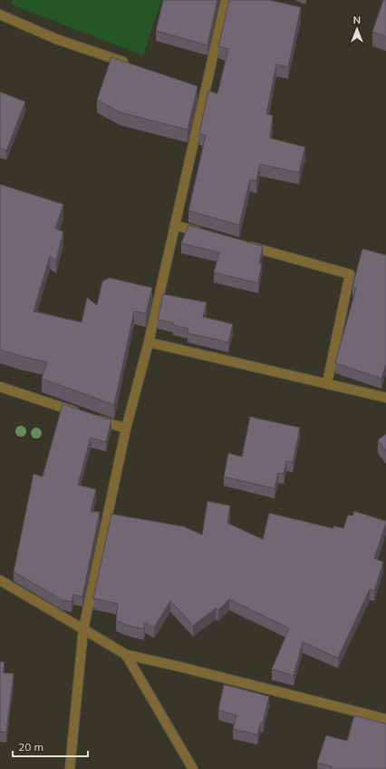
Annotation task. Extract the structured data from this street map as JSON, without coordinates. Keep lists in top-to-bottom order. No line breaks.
{"scale_bar":"20 m","north":"top"}
